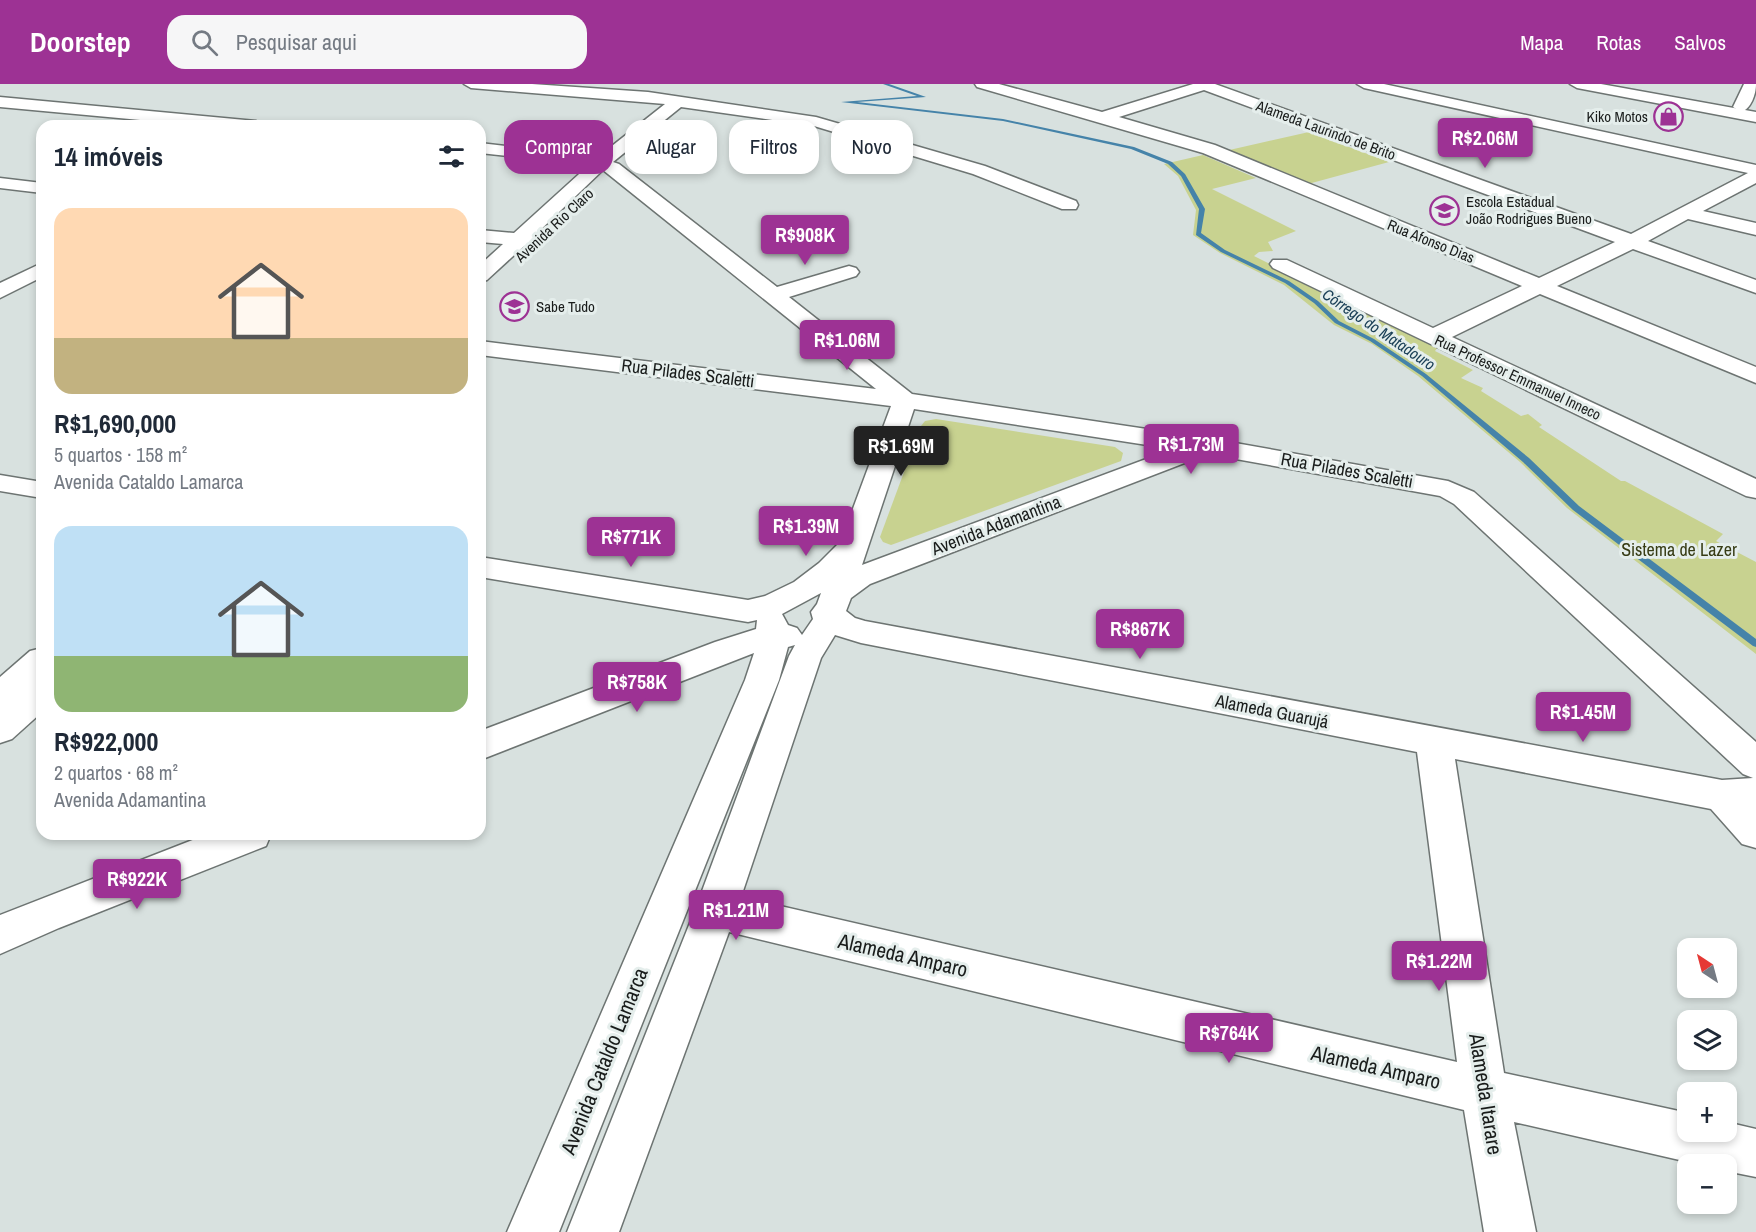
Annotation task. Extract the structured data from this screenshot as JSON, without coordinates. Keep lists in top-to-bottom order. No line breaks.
{"streets":{"street":["Alameda Laurindo de Brito","Avenida Rio Claro","Rua Afonso Dias","Rua Pilades Scaletti","Rua Professor Emmanuel Inneco","Avenida Adamantina","Alameda Guarujá","Alameda Amparo","Avenida Cataldo Lamarca","Alameda Itarare"]},"crossings":[["Rua Pilades Scaletti","Avenida Adamantina"],["Rua Pilades Scaletti","Alameda Guarujá"],["Avenida Adamantina","Alameda Guarujá"],["Avenida Adamantina","Avenida Cataldo Lamarca"],["Alameda Guarujá","Alameda Itarare"],["Alameda Amparo","Alameda Itarare"]],"water":["Córrego do Matadouro"],"parks":["Sistema de Lazer"],"places":{"shop":["Kiko Motos"],"school or university":["Escola Estadual João Rodrigues Bueno","Sabe Tudo"]},"north":"top left","page":{"header":"Doorstep","search":"Pesquisar aqui","nav":["Mapa","Rotas","Salvos"],"price":["R$2.06M","R$908K","R$1.06M","R$1.73M","R$1.69M","R$1.39M","R$771K","R$867K","R$758K","R$1.45M","R$922K","R$1.21M","R$1.22M","R$764K"],"chip":["Comprar","Alugar","Filtros","Novo"],"heading":"14 imóveis","list":[{"name":"R$1,690,000","note":"5 quartos · 158 m² · Avenida Cataldo Lamarca"},{"name":"R$922,000","note":"2 quartos · 68 m² · Avenida Adamantina"}],"map_buttons":["+","−"]}}
